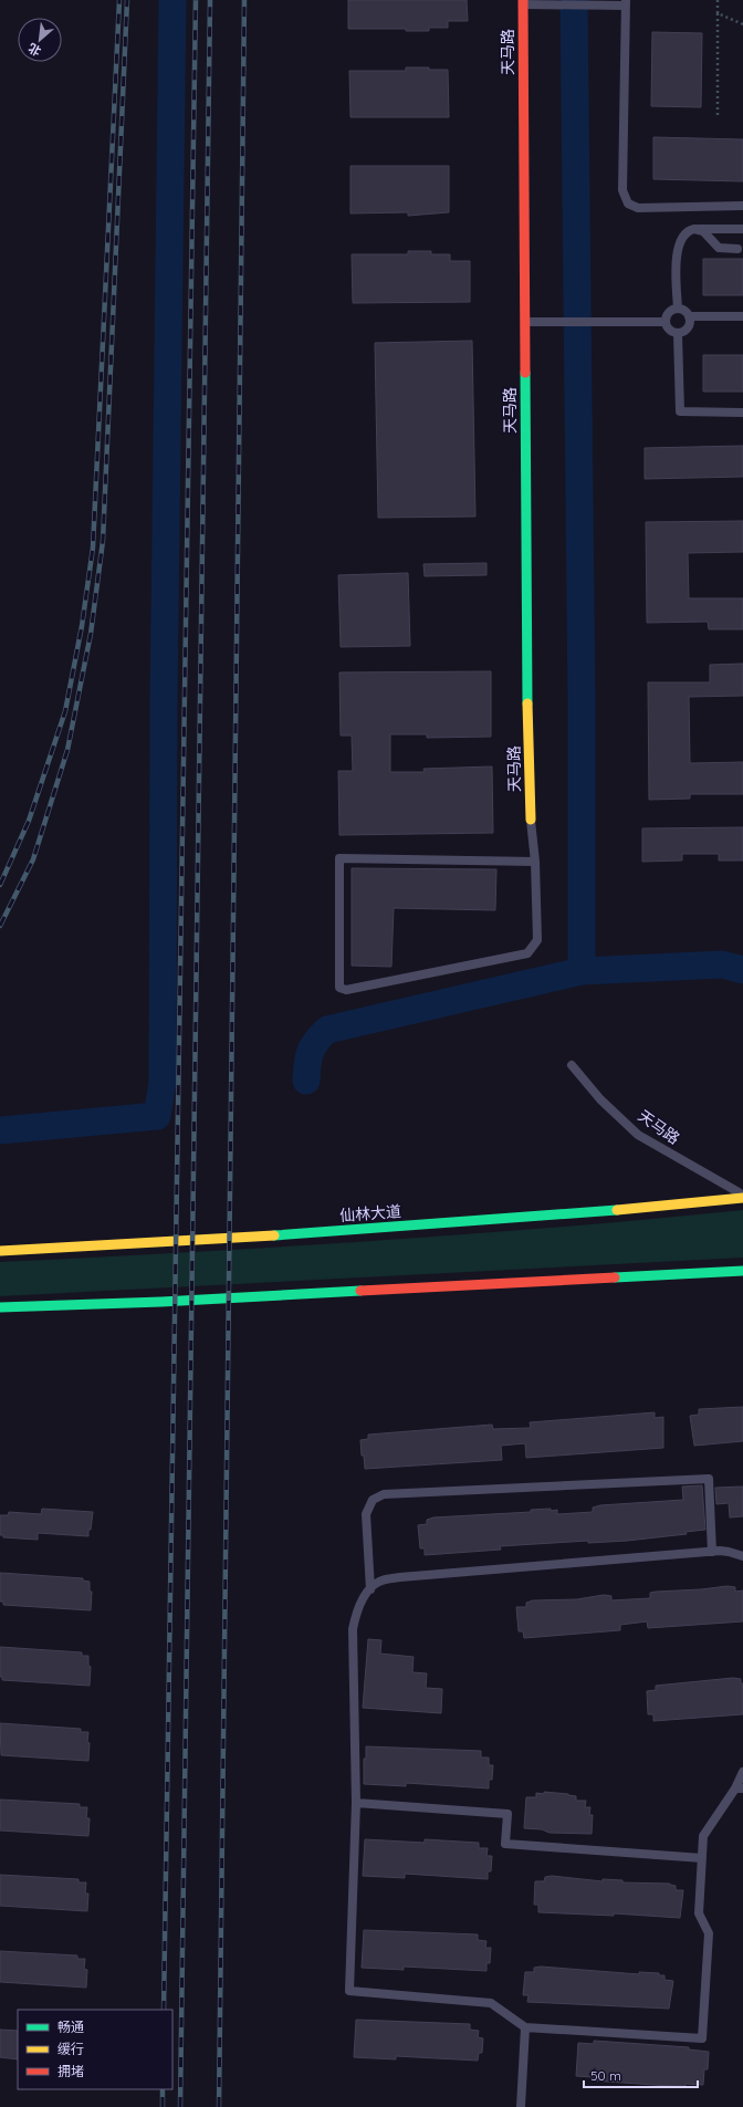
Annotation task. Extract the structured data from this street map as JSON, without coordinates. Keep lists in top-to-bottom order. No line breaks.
{"streets":{"main road":["天马路","仙林大道"]},"crossings":[["天马路","仙林大道"]],"legend":["畅通","缓行","拥堵"],"scale_bar":"50 m","north":"bottom left"}
